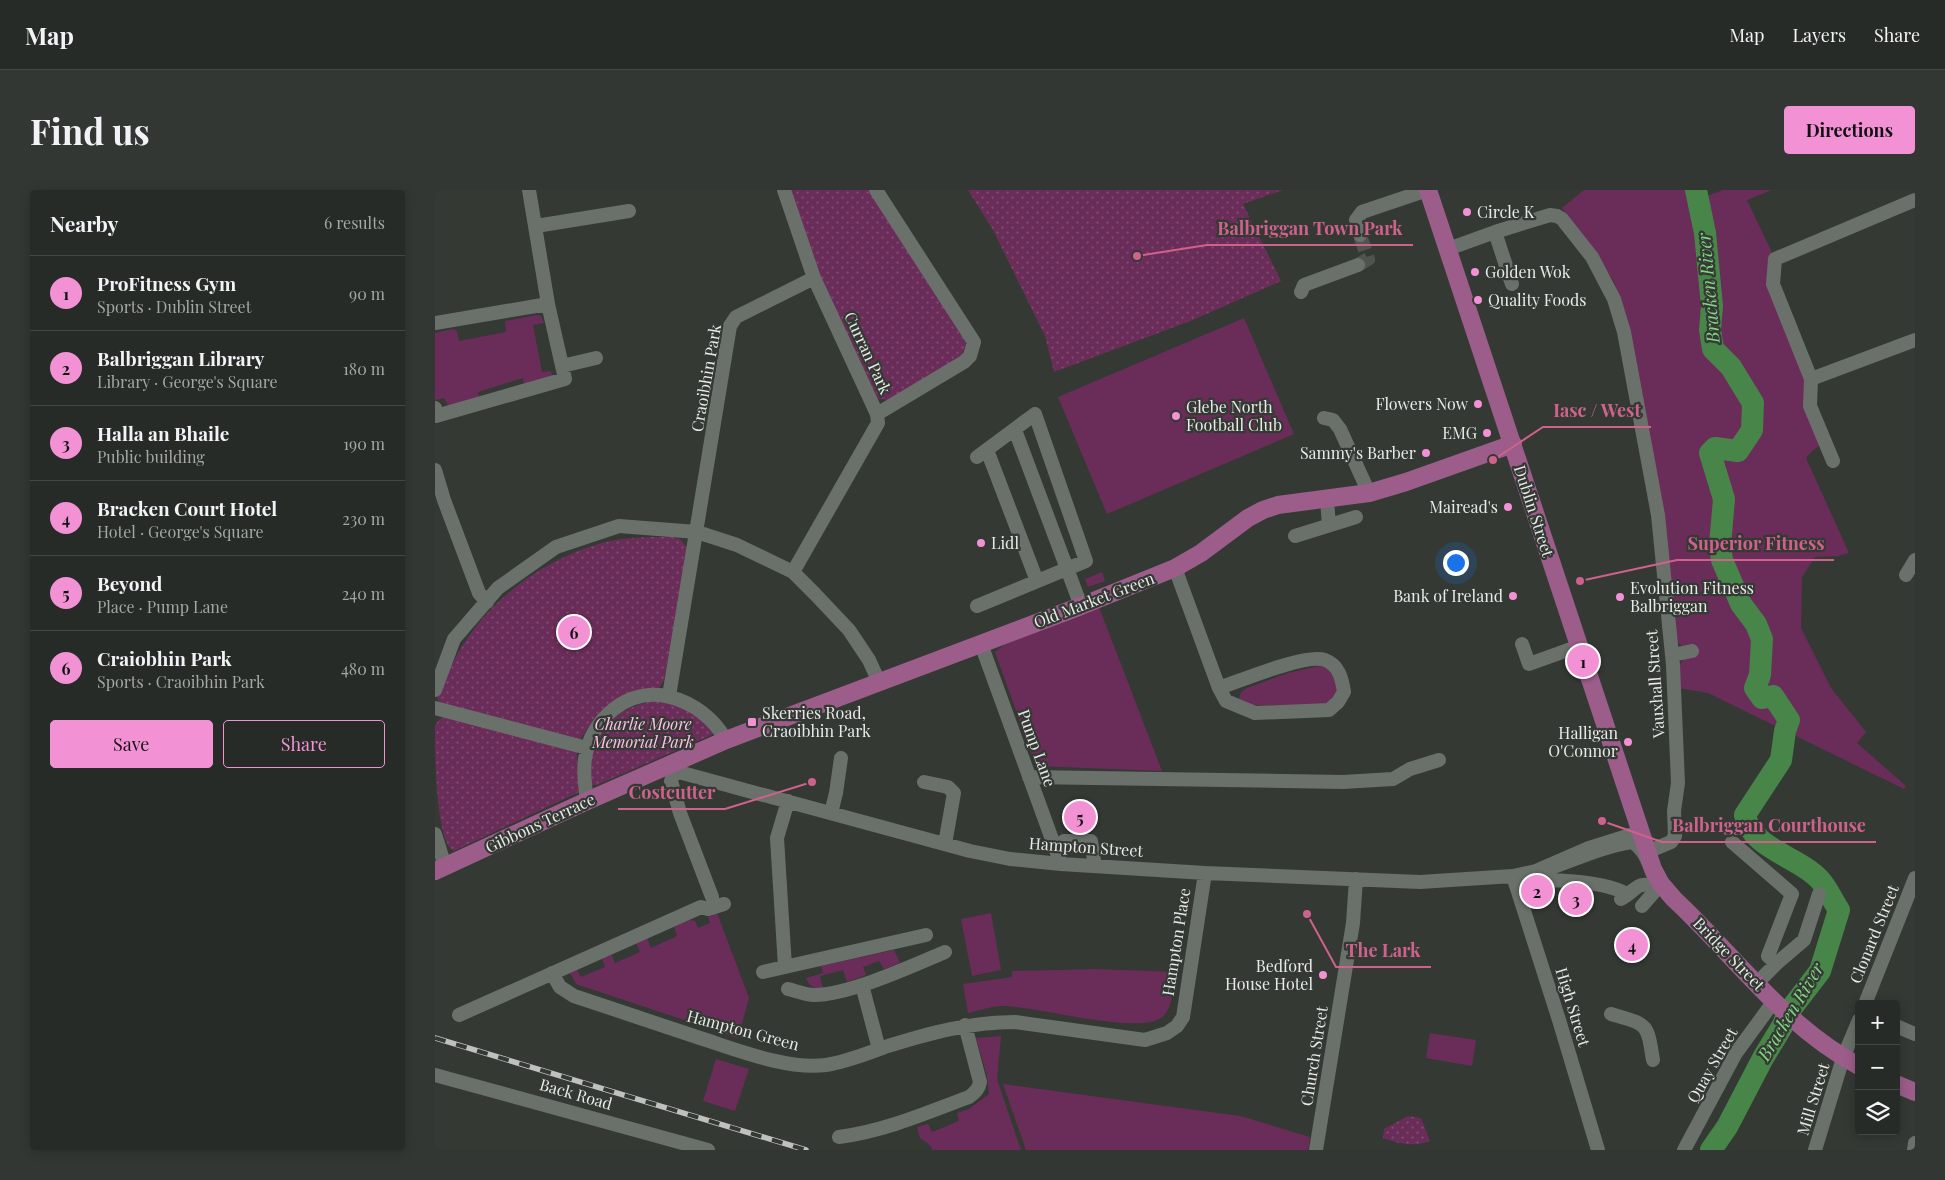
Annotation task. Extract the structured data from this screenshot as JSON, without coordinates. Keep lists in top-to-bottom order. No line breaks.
{"streets":{"main road":["Dublin Street","Old Market Green","Gibbons Terrace","Bridge Street"],"street":["Curran Park","Craoibhin Park","Vauxhall Street","Pump Lane","Hampton Street","Clonard Street","Hampton Place","High Street","Hampton Green","Church Street","Quay Street","Back Road","Mill Street"]},"crossings":[["Curran Park","Craoibhin Park"],["Dublin Street","Old Market Green"],["Dublin Street","Vauxhall Street"],["Dublin Street","Hampton Street"],["Dublin Street","Bridge Street"],["Old Market Green","Pump Lane"],["Old Market Green","Gibbons Terrace"],["Old Market Green","Hampton Street"],["Vauxhall Street","Bridge Street"],["Pump Lane","Hampton Street"],["Gibbons Terrace","Hampton Street"],["Hampton Street","Hampton Place"],["Hampton Street","Bridge Street"],["Hampton Street","High Street"],["Hampton Street","Church Street"],["Hampton Place","Hampton Green"],["Bridge Street","Quay Street"],["Bridge Street","Mill Street"]],"water":["Bracken River"],"parks":["Charlie Moore Memorial Park"],"places":{"other":["Circle K","Balbriggan Town Park","Golden Wok","Quality Foods","Flowers Now","Glebe North Football Club","EMG","Sammy's Barber","Iasc / West","Mairead's","Lidl","Superior Fitness","Bank of Ireland","Evolution Fitness Balbriggan","Halligan O'Connor","Costcutter","Balbriggan Courthouse","The Lark","Bedford House Hotel"],"transit":["Skerries Road, Craoibhin Park"]},"page":{"header":"Map","nav":["Map","Layers","Share"],"buttons":["Directions",["Save","Share"]],"title":"Find us","heading":["Nearby","6 results"],"list":[{"mark":"1","name":"ProFitness Gym","note":"Sports · Dublin Street","value":"90 m"},{"mark":"2","name":"Balbriggan Library","note":"Library · George's Square","value":"180 m"},{"mark":"3","name":"Halla an Bhaile","note":"Public building","value":"190 m"},{"mark":"4","name":"Bracken Court Hotel","note":"Hotel · George's Square","value":"230 m"},{"mark":"5","name":"Beyond","note":"Place · Pump Lane","value":"240 m"},{"mark":"6","name":"Craiobhin Park","note":"Sports · Craoibhin Park","value":"480 m"}],"pins":["6","1","5","2","3","4"],"map_buttons":["+","−"]}}
